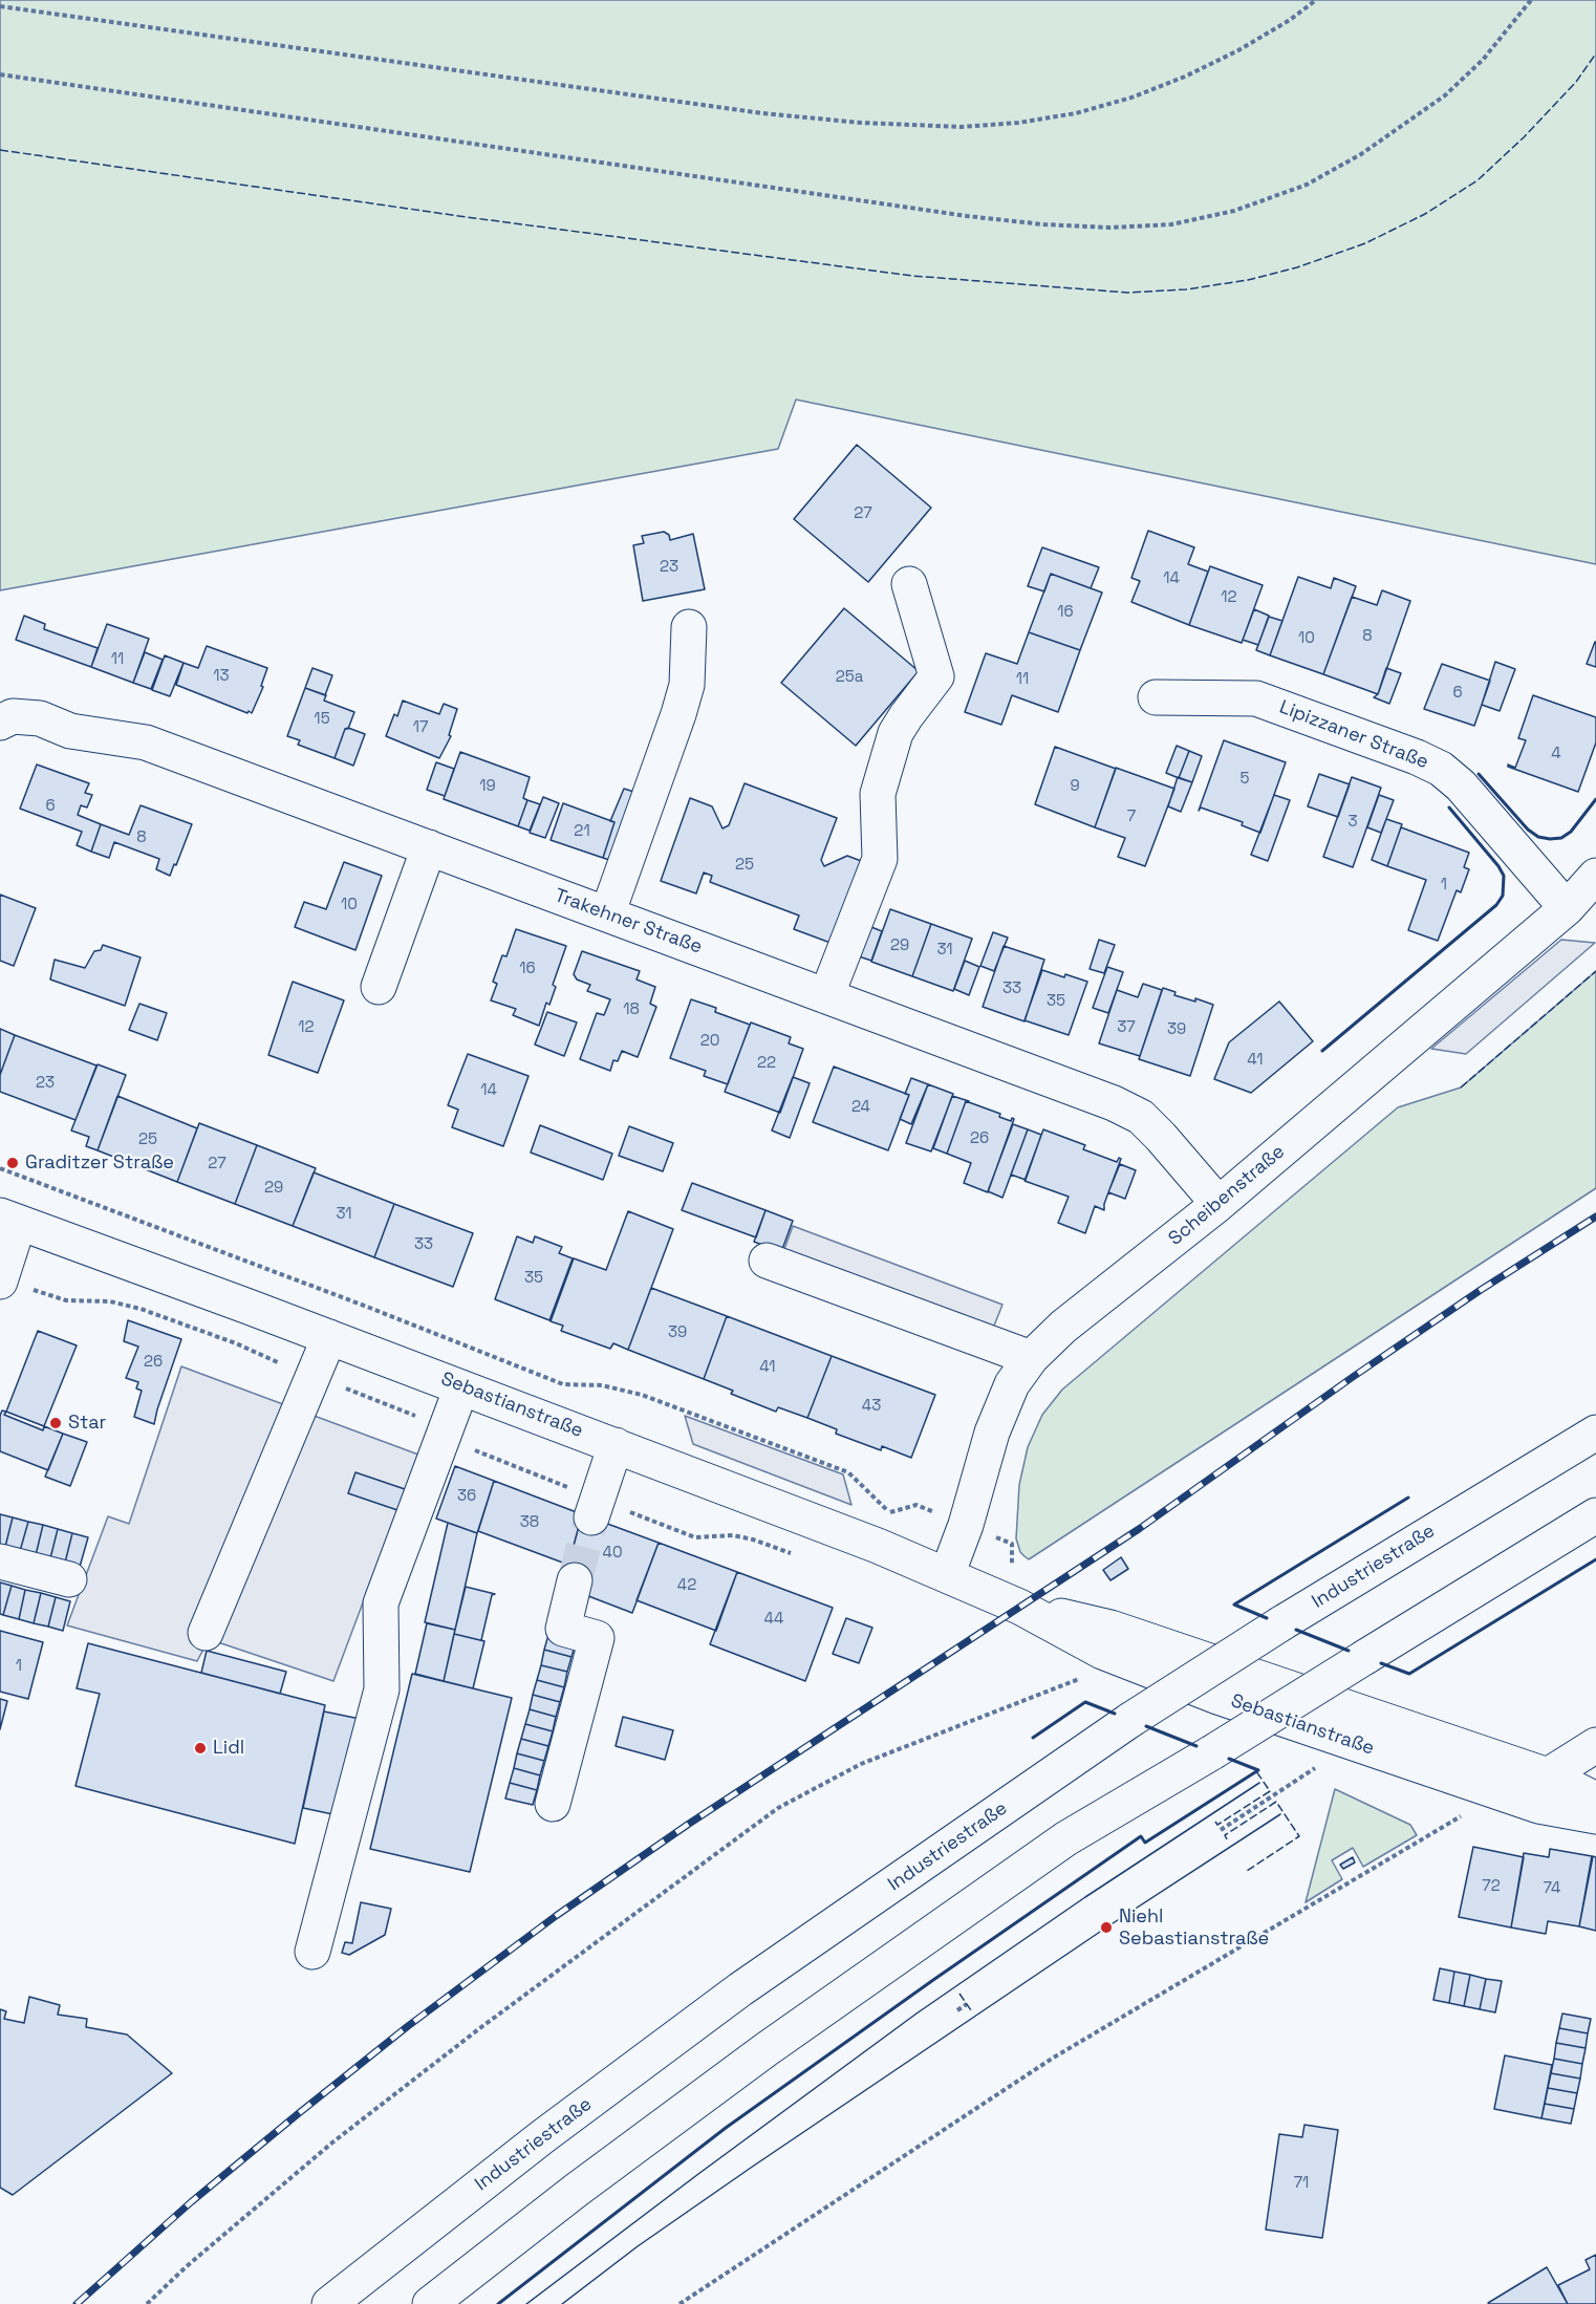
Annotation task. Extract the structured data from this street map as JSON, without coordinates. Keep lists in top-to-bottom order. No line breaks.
{"streets":{"main road":["Lipizzaner Straße","Trakehner Straße","Scheibenstraße","Sebastianstraße","Industriestraße"]},"crossings":[["Lipizzaner Straße","Scheibenstraße"],["Trakehner Straße","Scheibenstraße"],["Scheibenstraße","Sebastianstraße"]],"places":["Graditzer Straße","Star","Lidl","Niehl Sebastianstraße"],"house_numbers":["27","23","14","12","16","8","10","11","13","25a","11","6","15","17","4","5","19","9","6","7","3","21","8","25","1","10","29","31","16","33","35","18","12","37","39","20","41","22","23","14","24","26","25","27","29","31","33","35","39","26","41","43","36","38","40","42","44","1","72","74","71"]}
